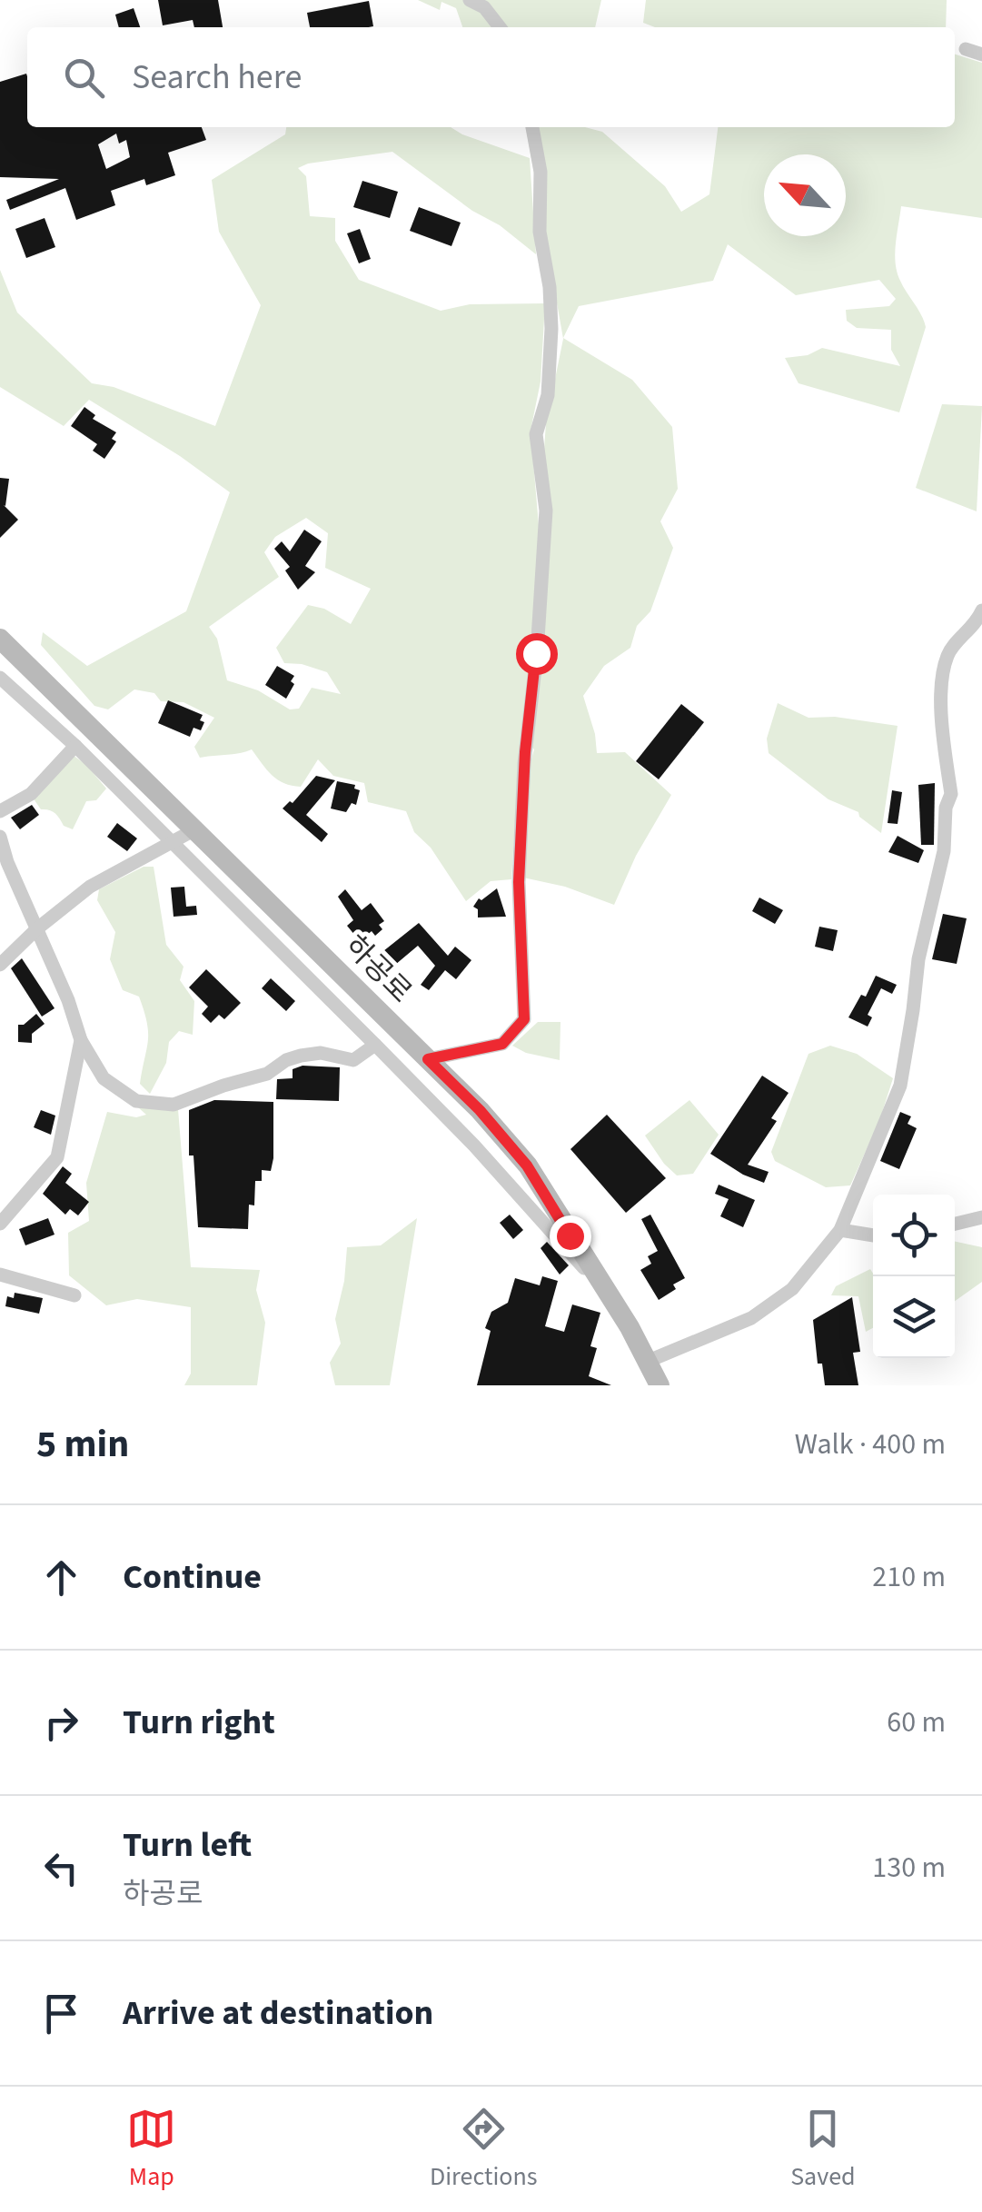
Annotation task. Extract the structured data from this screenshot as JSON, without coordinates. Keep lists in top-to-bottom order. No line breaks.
{"streets":{"main road":["하공로"]},"north":"top left","page":{"search":"Search here","heading":["5 min","Walk · 400 m"],"list":[["Continue","210 m"],["Turn right","60 m"],["Turn left","하공로","130 m"],"Arrive at destination"],"nav":["Map","Directions","Saved"]}}
